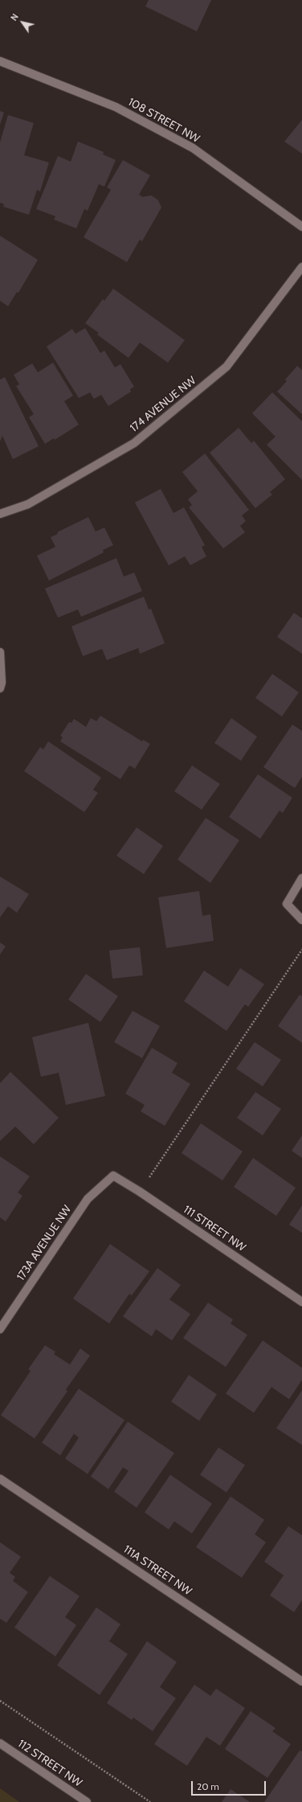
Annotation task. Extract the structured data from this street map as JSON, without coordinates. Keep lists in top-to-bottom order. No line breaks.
{"streets":{"street":["108 STREET NW","174 AVENUE NW","111 STREET NW","173A AVENUE NW","111A STREET NW","112 STREET NW"]},"crossings":[["111 STREET NW","173A AVENUE NW"]],"scale_bar":"20 m","north":"top left"}
